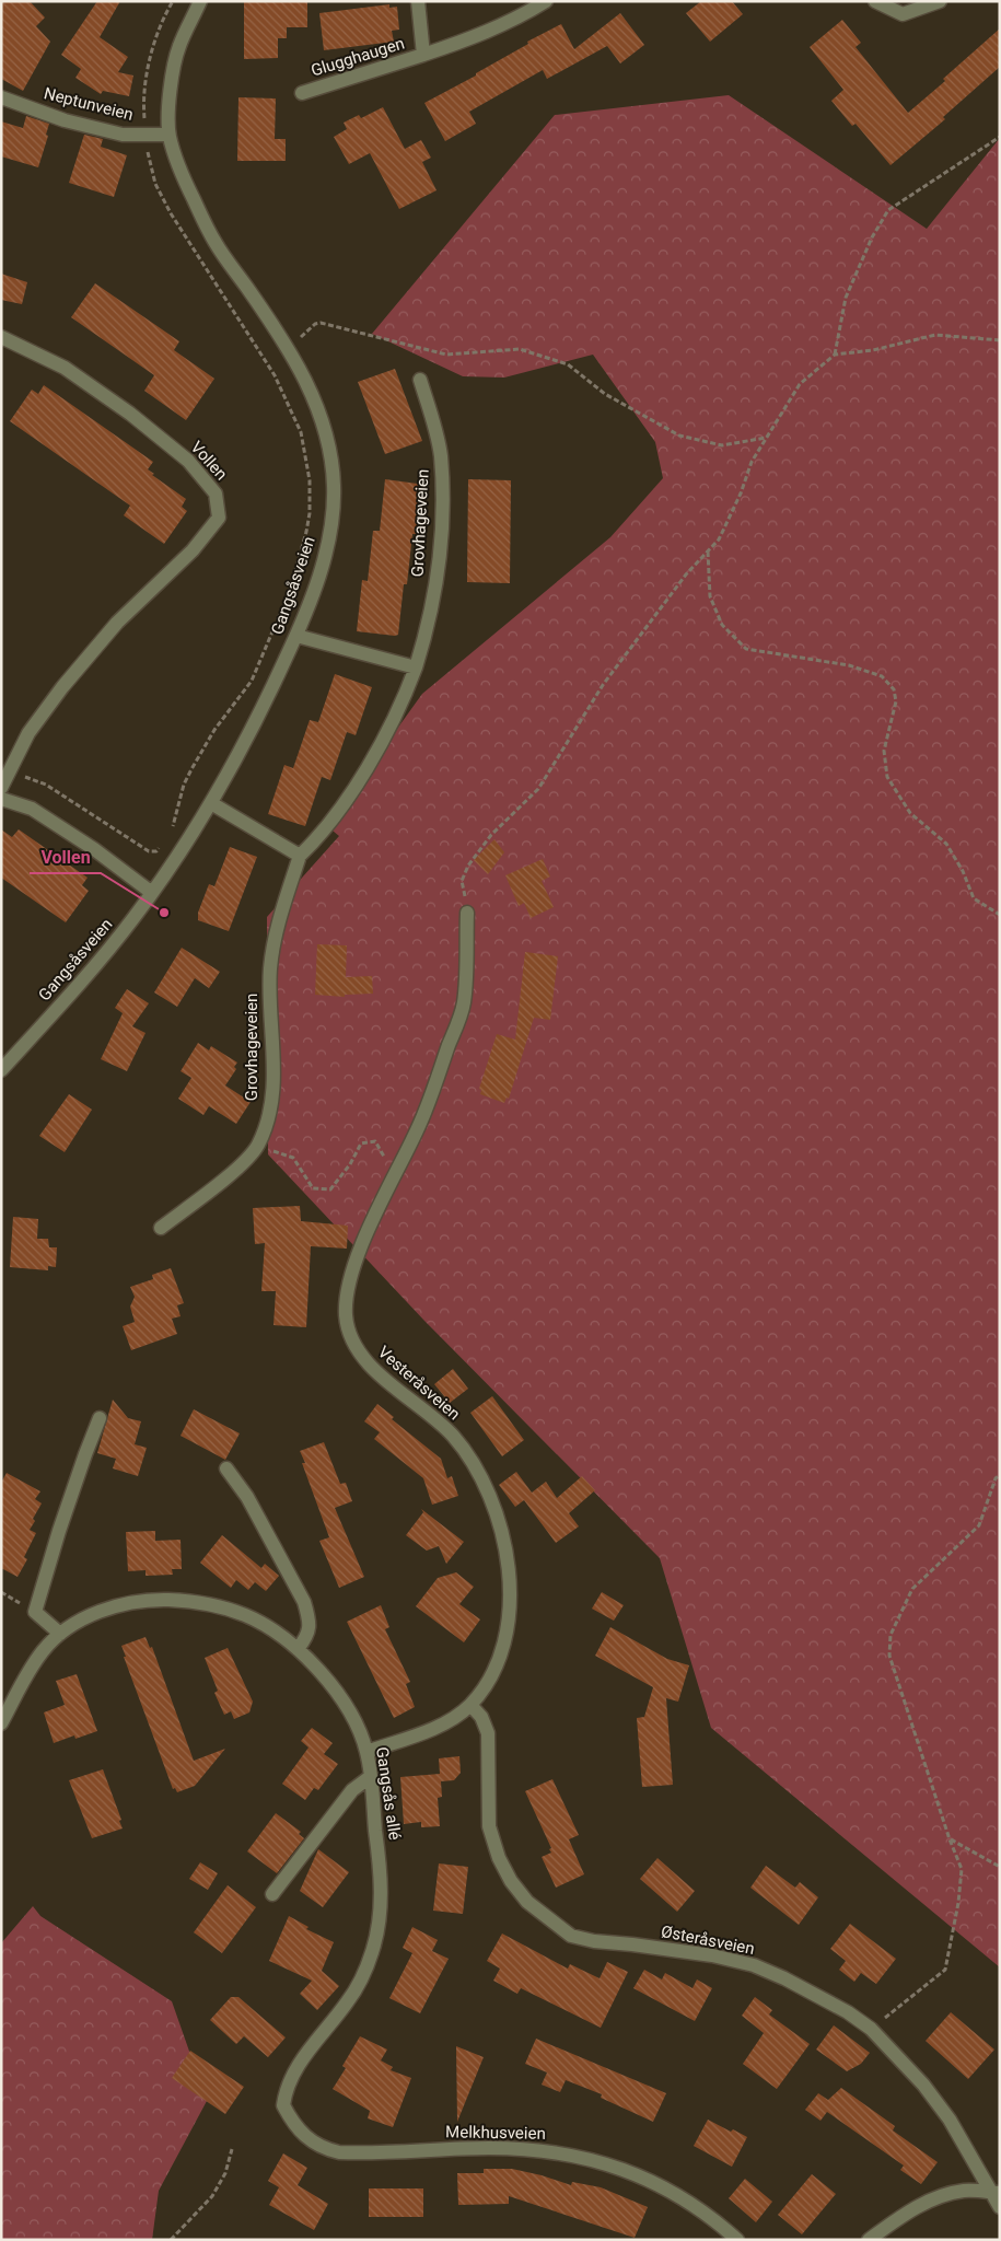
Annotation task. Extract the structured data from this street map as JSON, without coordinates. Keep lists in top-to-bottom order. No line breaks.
{"streets":{"street":["Glugghaugen","Neptunveien","Vollen","Grovhageveien","Gangsåsveien","Vesteråsveien","Gangsås allé","Østeråsveien","Melkhusveien"]},"crossings":[["Neptunveien","Gangsåsveien"],["Vesteråsveien","Gangsås allé"],["Vesteråsveien","Østeråsveien"],["Gangsås allé","Melkhusveien"]],"places":["Vollen"]}
